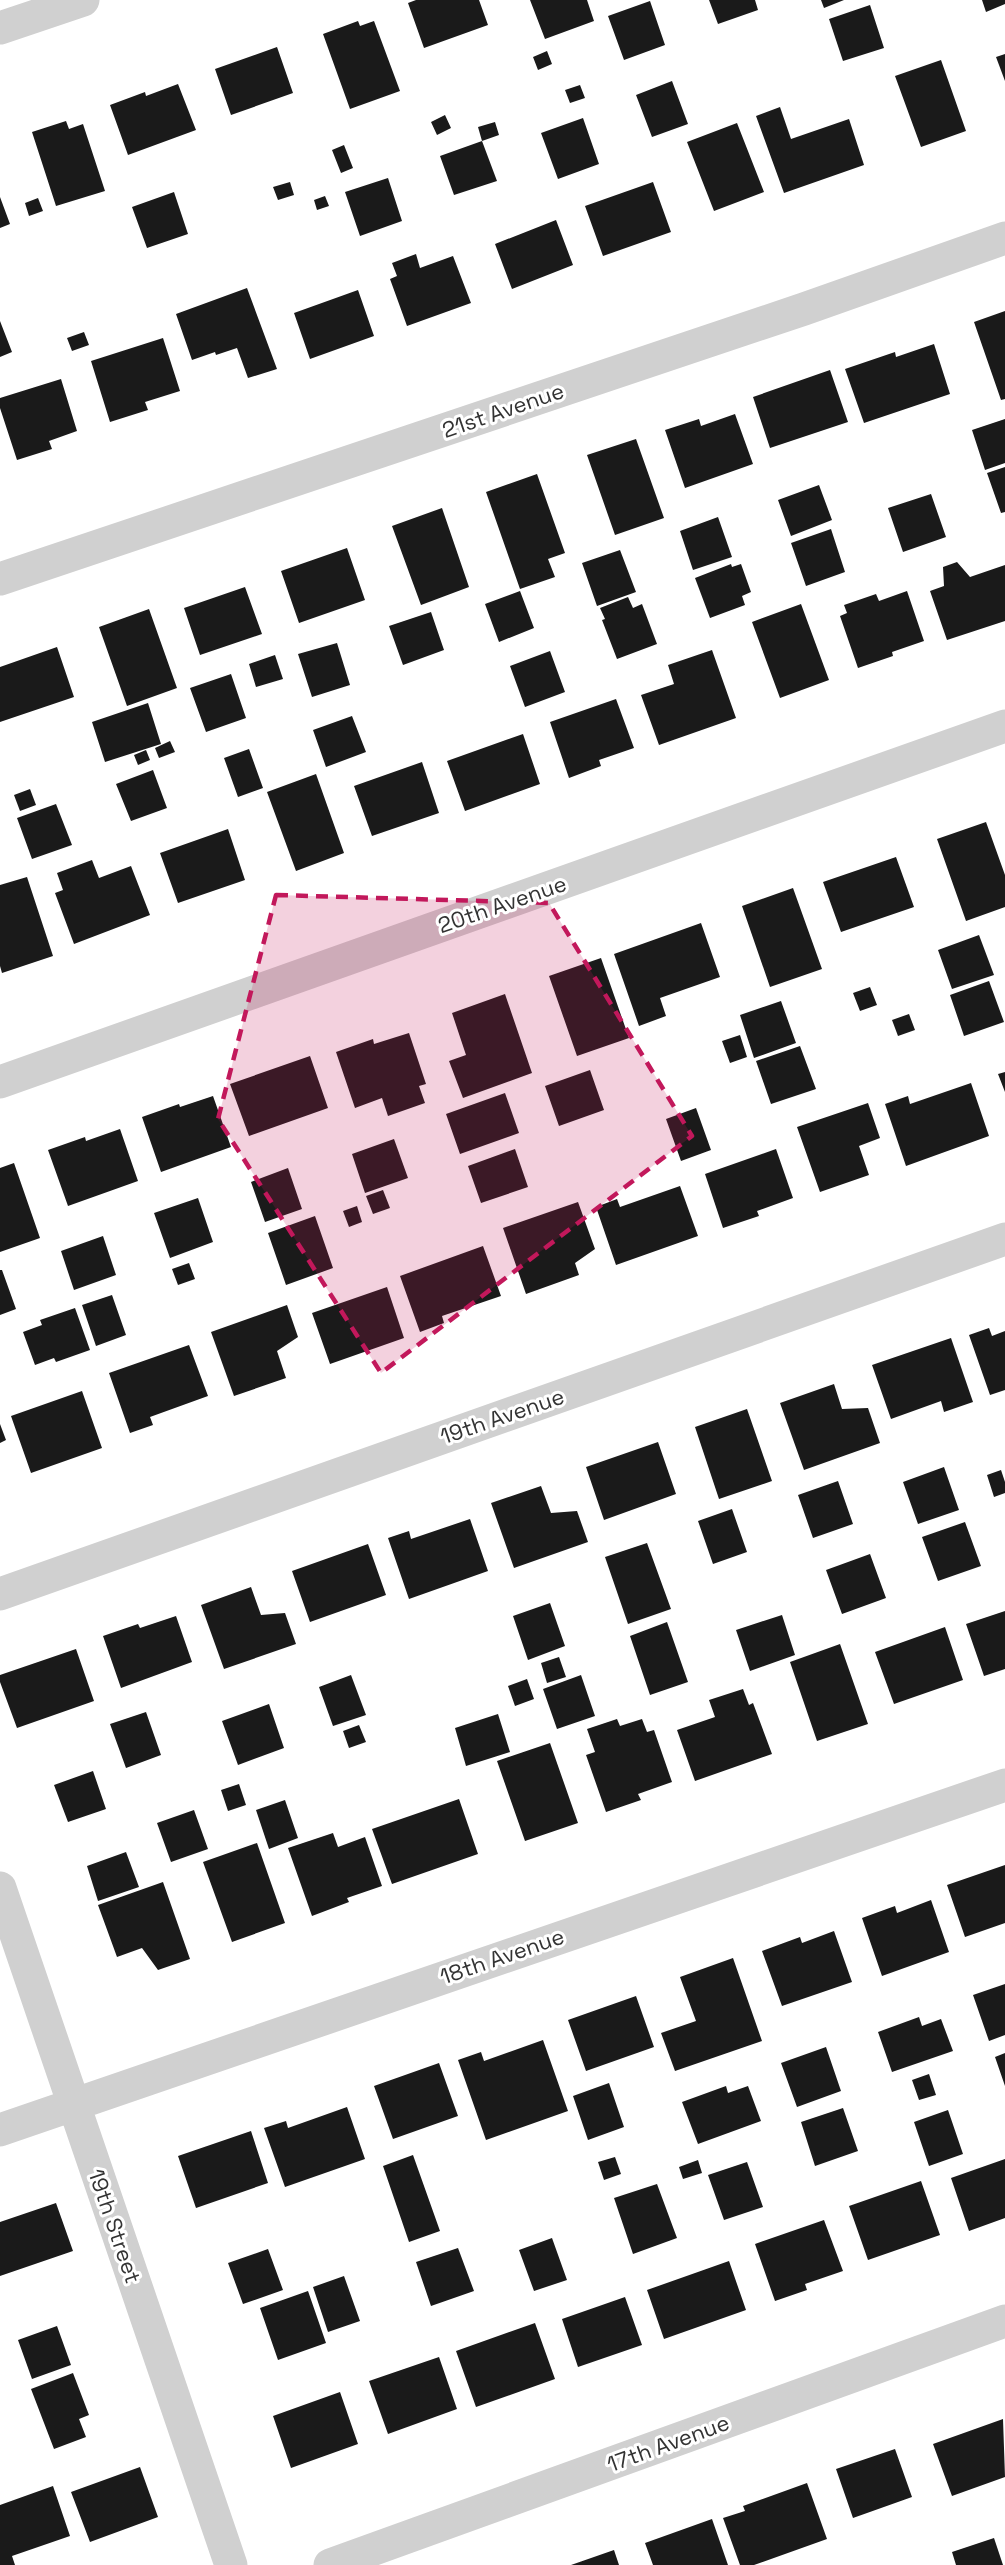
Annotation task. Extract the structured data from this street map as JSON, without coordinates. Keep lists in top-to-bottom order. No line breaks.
{"streets":{"street":["21st Avenue","20th Avenue","19th Avenue","18th Avenue","19th Street","17th Avenue"]},"crossings":[["18th Avenue","19th Street"]]}
